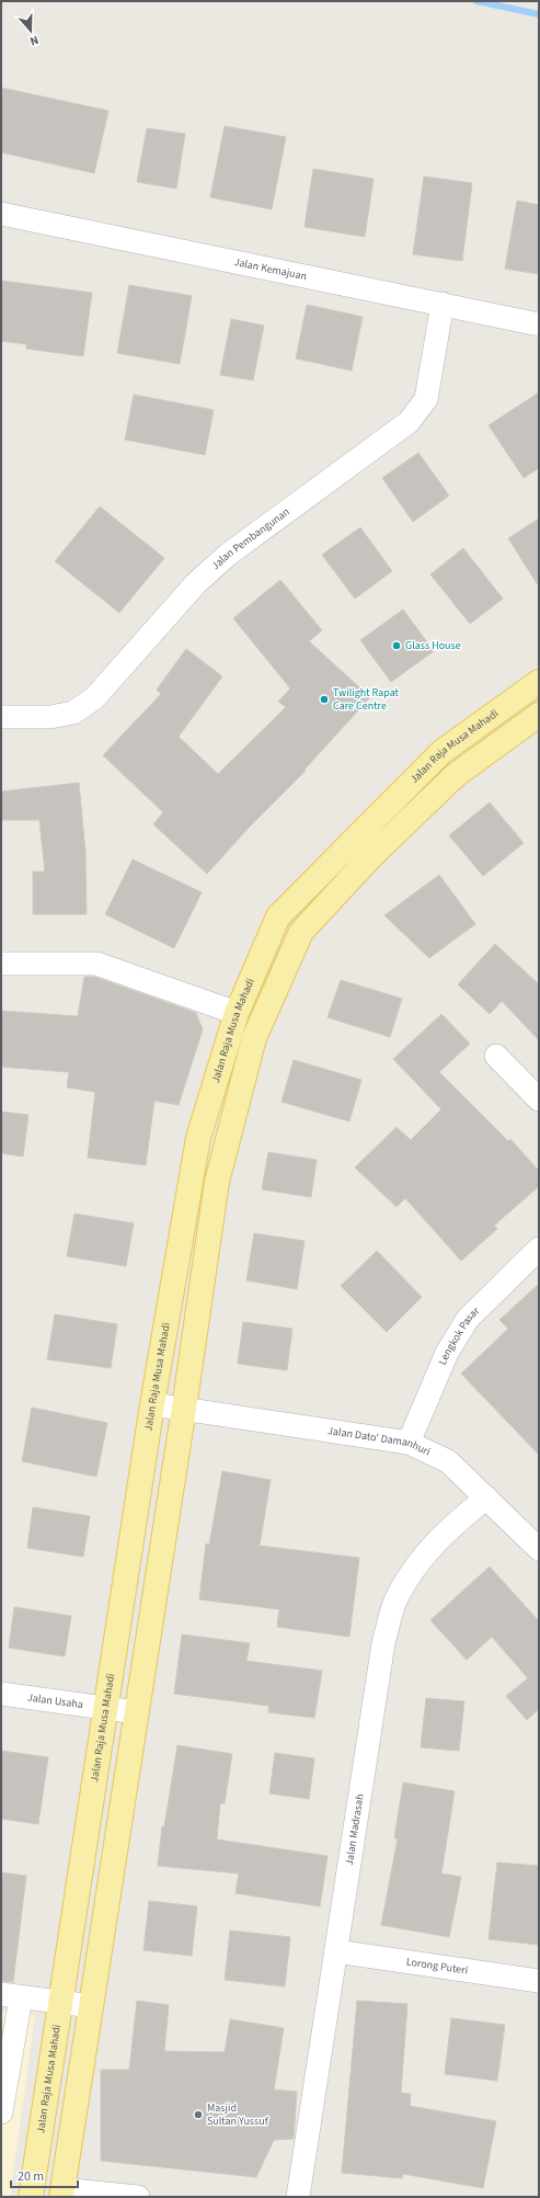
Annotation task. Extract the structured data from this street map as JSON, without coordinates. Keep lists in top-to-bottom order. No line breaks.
{"streets":{"main road":["Jalan Raja Musa Mahadi"],"street":["Jalan Kemajuan","Jalan Pembangunan","Lengkok Pasar","Jalan Dato' Damanhuri","Jalan Usaha","Jalan Madrasah","Lorong Puteri"]},"crossings":[["Jalan Kemajuan","Jalan Pembangunan"],["Jalan Raja Musa Mahadi","Jalan Dato' Damanhuri"],["Jalan Raja Musa Mahadi","Jalan Usaha"],["Lengkok Pasar","Jalan Dato' Damanhuri"],["Jalan Dato' Damanhuri","Jalan Madrasah"],["Jalan Madrasah","Lorong Puteri"]],"places":["Glass House","Twilight Rapat Care Centre","Masjid Sultan Yussuf"],"scale_bar":"20 m","north":"bottom"}
